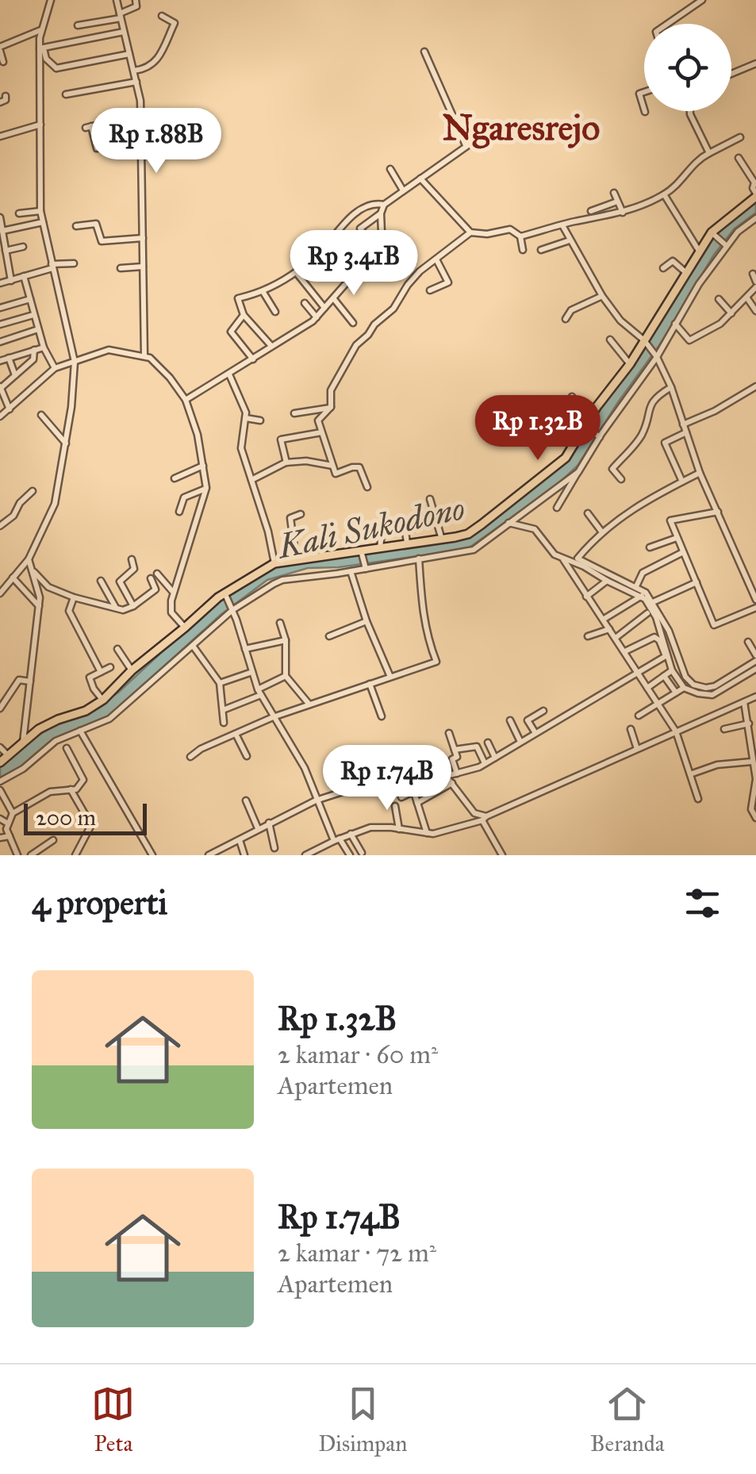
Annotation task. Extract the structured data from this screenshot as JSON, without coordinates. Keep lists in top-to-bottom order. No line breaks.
{"districts":["Ngaresrejo"],"water":["Kali Sukodono"],"scale_bar":"200 m","page":{"price":["Rp 1.88B","Rp 3.41B","Rp 1.32B","Rp 1.74B"],"scale":"200 m","heading":"4 properti","list":[{"name":"Rp 1.32B","note":"2 kamar · 60 m² · Apartemen"},{"name":"Rp 1.74B","note":"2 kamar · 72 m² · Apartemen"}],"tabs":["Peta","Disimpan","Beranda"]}}
